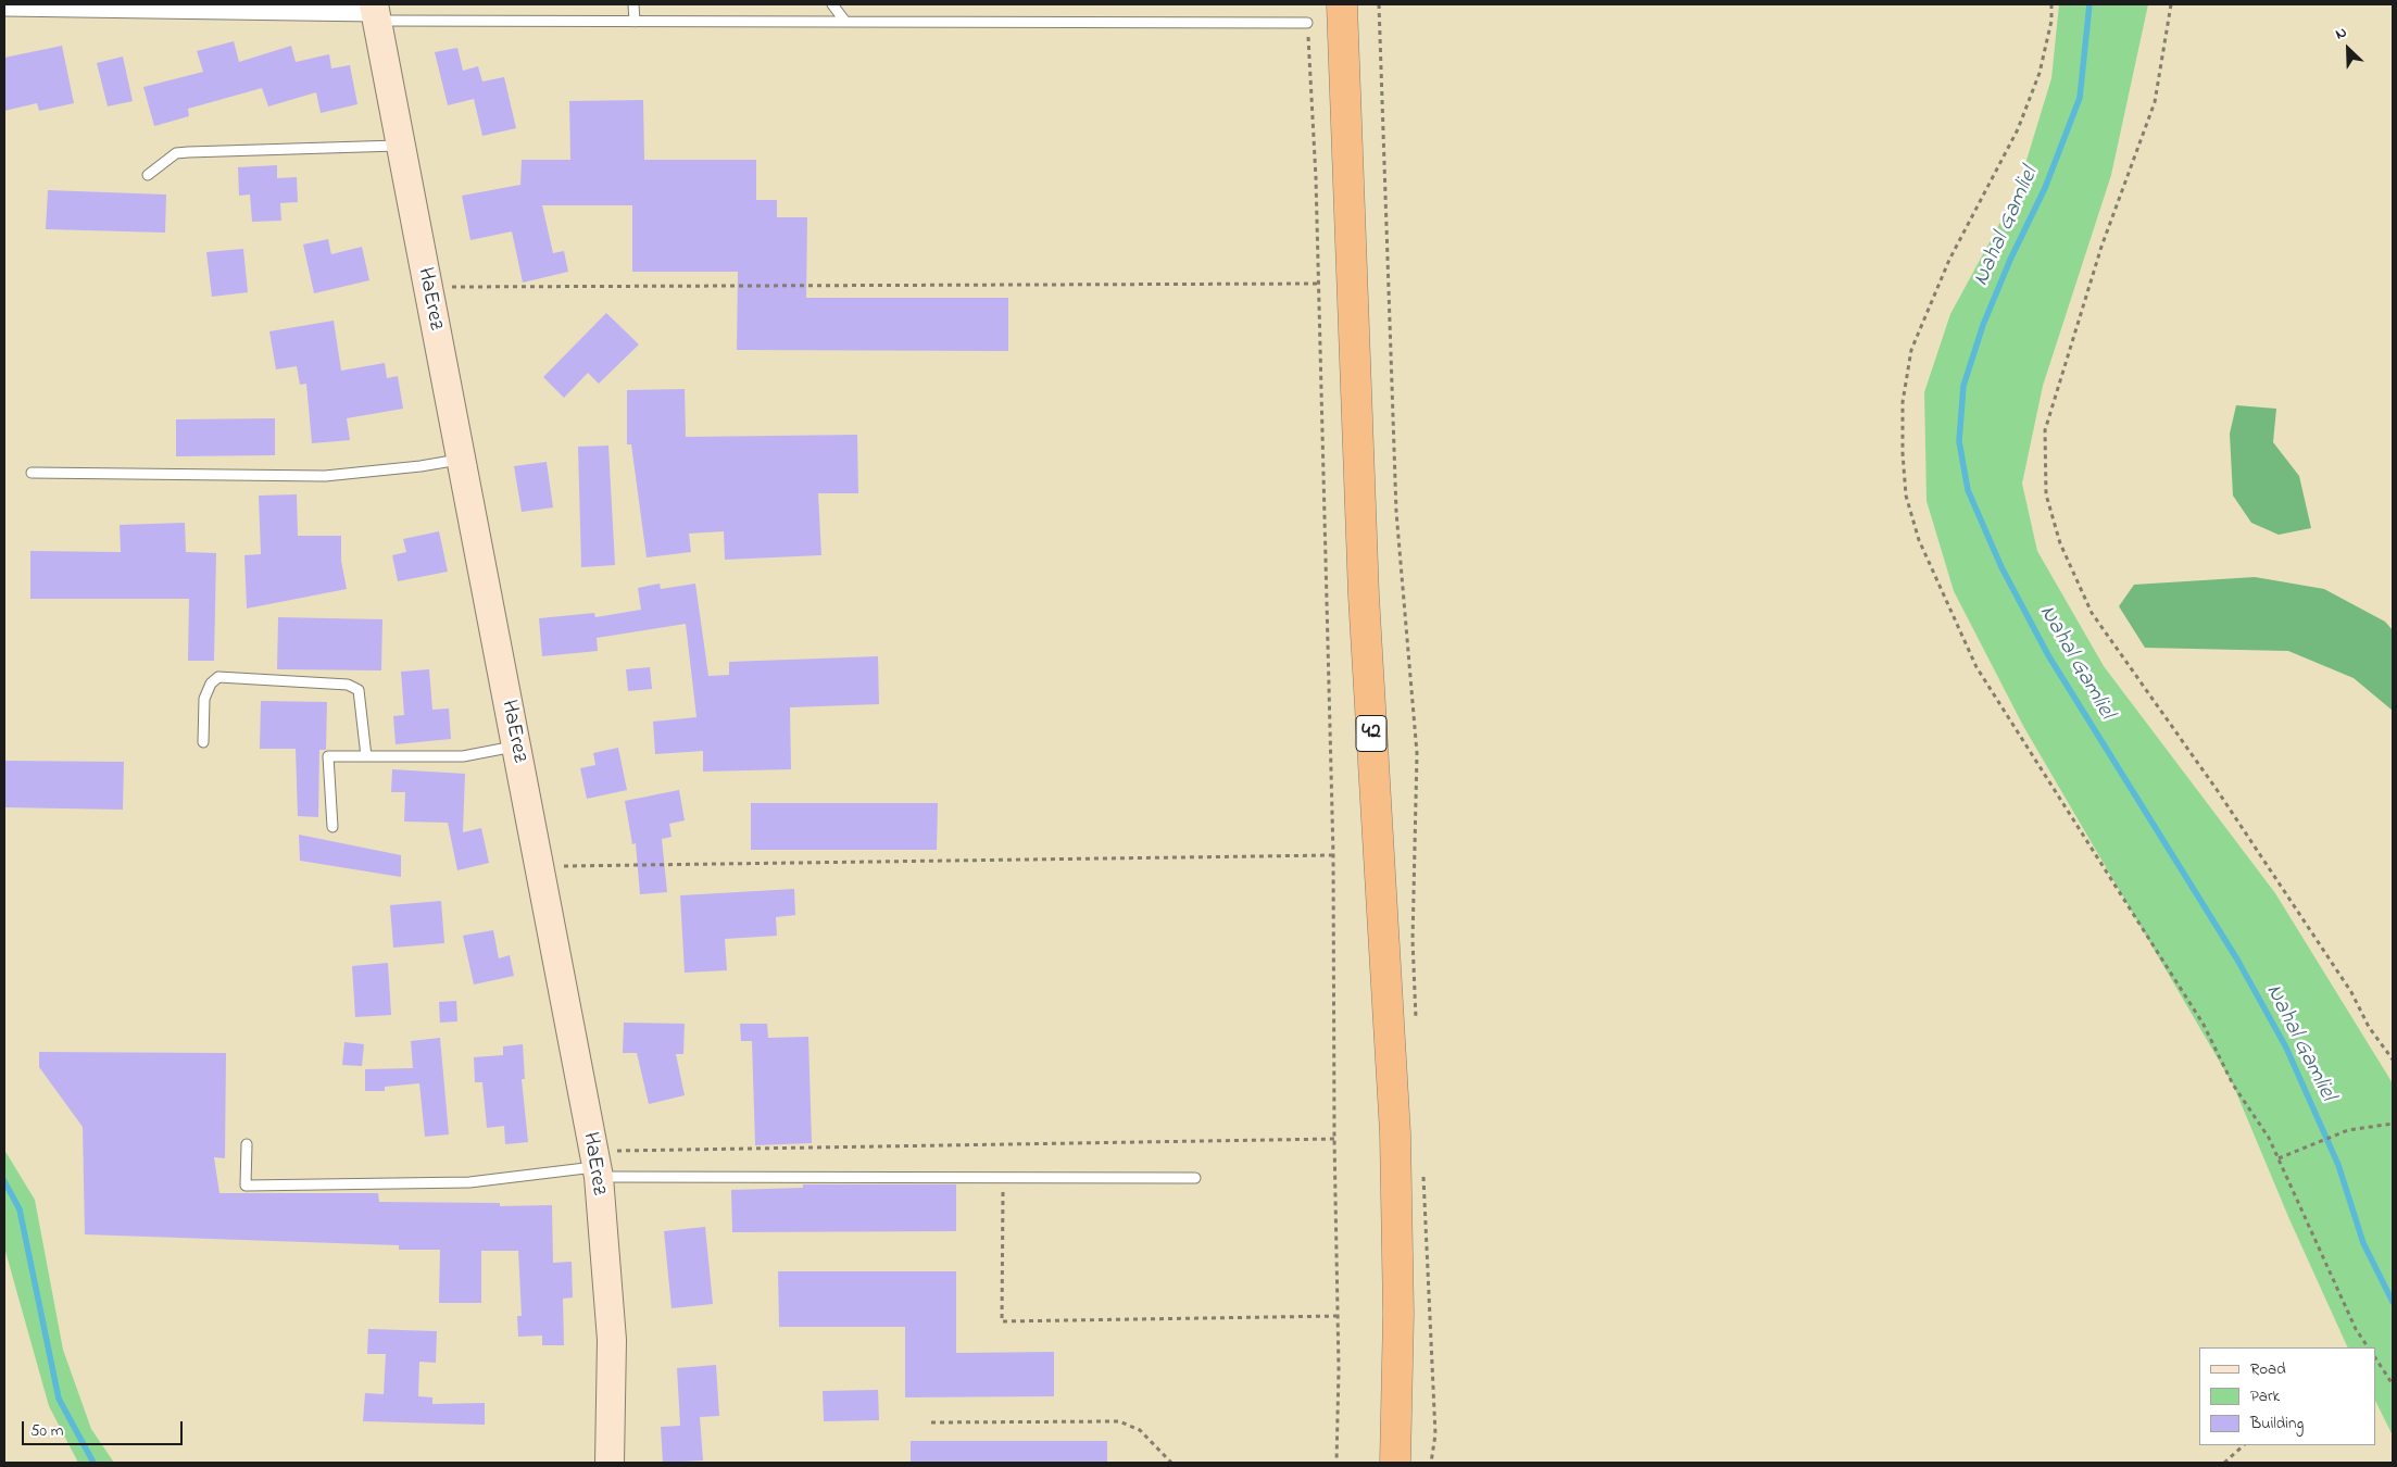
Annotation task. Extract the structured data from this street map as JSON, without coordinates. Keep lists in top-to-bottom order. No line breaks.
{"streets":{"highway":["42"],"street":["HaErez"]},"water":["Nahal Gamliel"],"legend":["Road","Park","Building"],"scale_bar":"50 m","north":"top left"}
